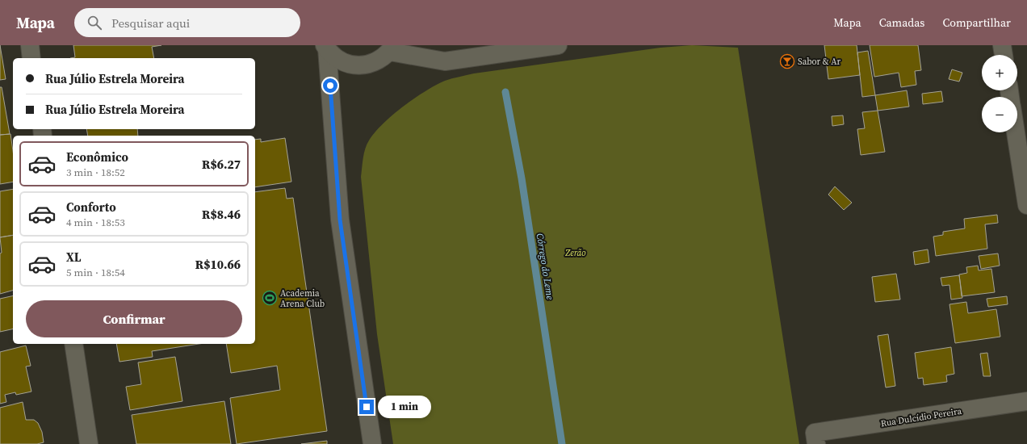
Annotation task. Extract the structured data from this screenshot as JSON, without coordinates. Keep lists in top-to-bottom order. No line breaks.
{"streets":{"street":["Rua Dulcídio Pereira"]},"water":["Córrego do Leme"],"parks":["Zerão"],"places":{"bar":["Sabor & Ar"],"sports":["Academia Arena Club"]},"page":{"header":"Mapa","search":"Pesquisar aqui","nav":["Mapa","Camadas","Compartilhar"],"map_buttons":["+","−"],"banner":["Rua Júlio Estrela Moreira","Rua Júlio Estrela Moreira"],"list":[{"name":"Econômico","note":"3 min · 18:52","value":"R$6.27"},{"name":"Conforto","note":"4 min · 18:53","value":"R$8.46"},{"name":"XL","note":"5 min · 18:54","value":"R$10.66"}],"buttons":"Confirmar","bubble":"1 min"}}
